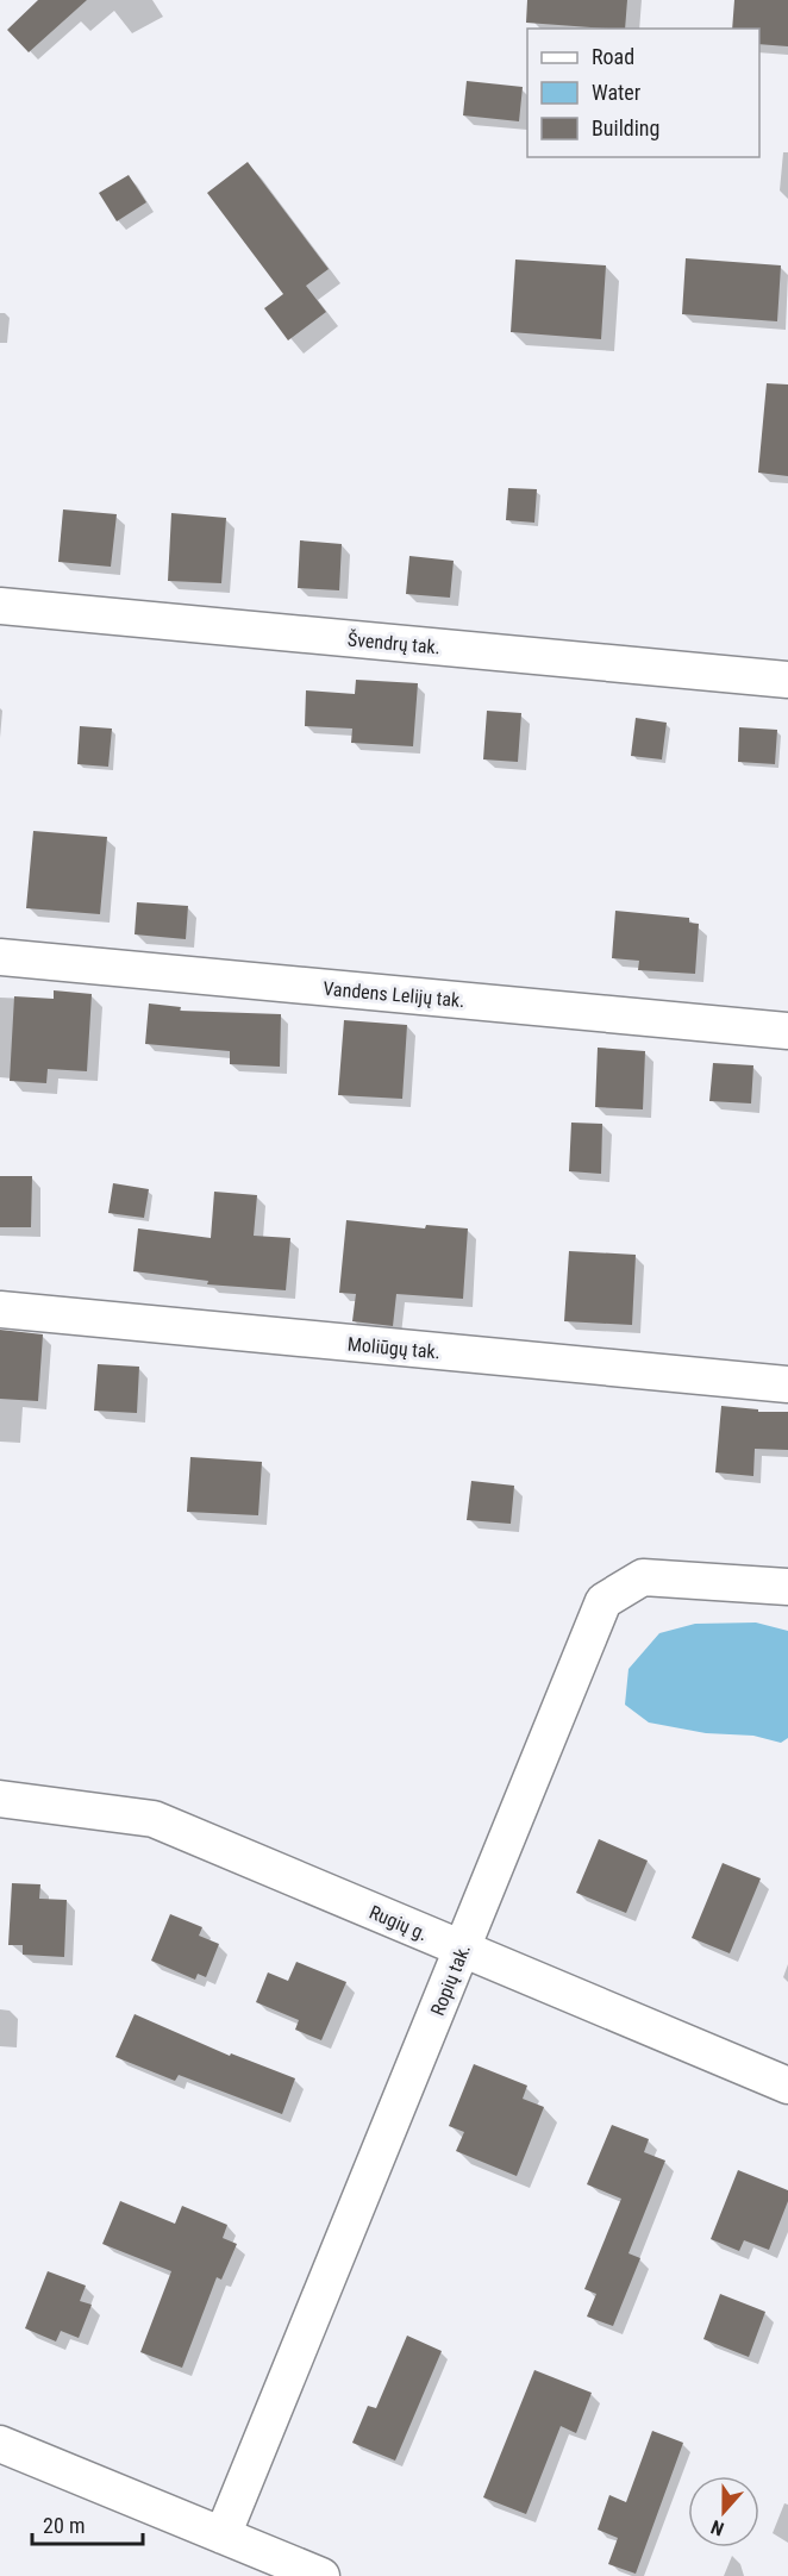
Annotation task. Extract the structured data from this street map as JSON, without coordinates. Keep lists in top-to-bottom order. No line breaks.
{"streets":{"street":["Švendrų tak.","Vandens Lelijų tak.","Moliūgų tak.","Rugių g.","Ropių tak."]},"crossings":[["Rugių g.","Ropių tak."]],"legend":["Road","Water","Building"],"scale_bar":"20 m","north":"bottom"}
